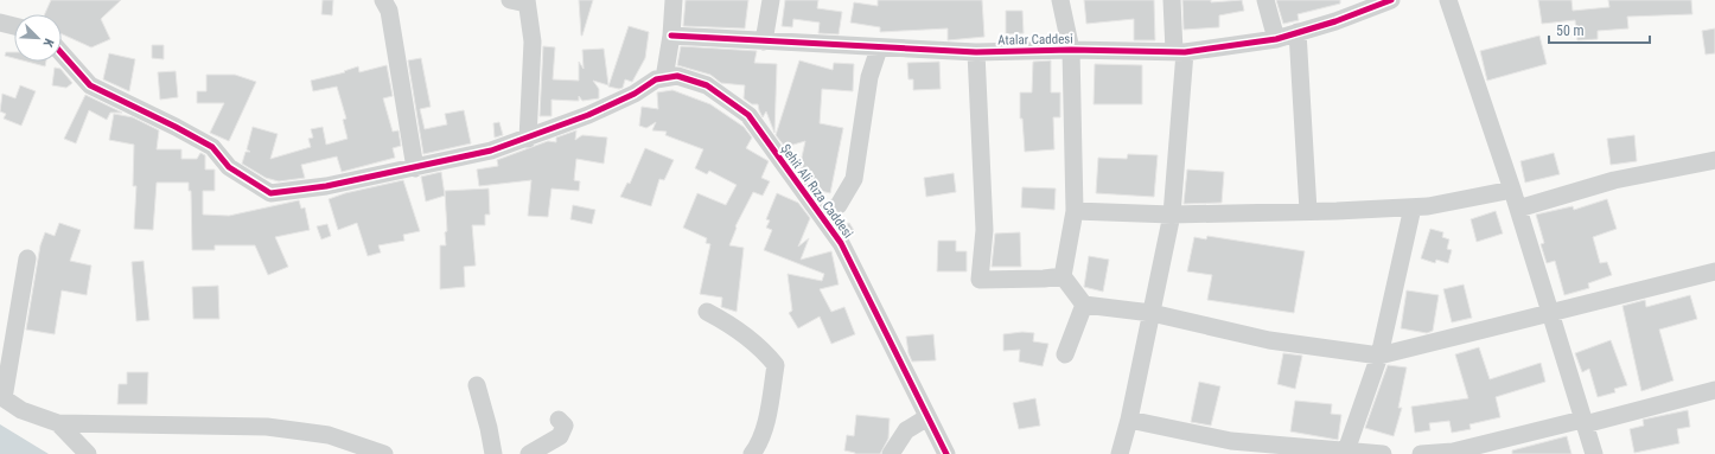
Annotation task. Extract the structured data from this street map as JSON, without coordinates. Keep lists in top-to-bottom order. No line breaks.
{"streets":{"street":["Atalar Caddesi","Şehit Ali Rıza Caddesi"]},"scale_bar":"50 m","north":"bottom right"}
